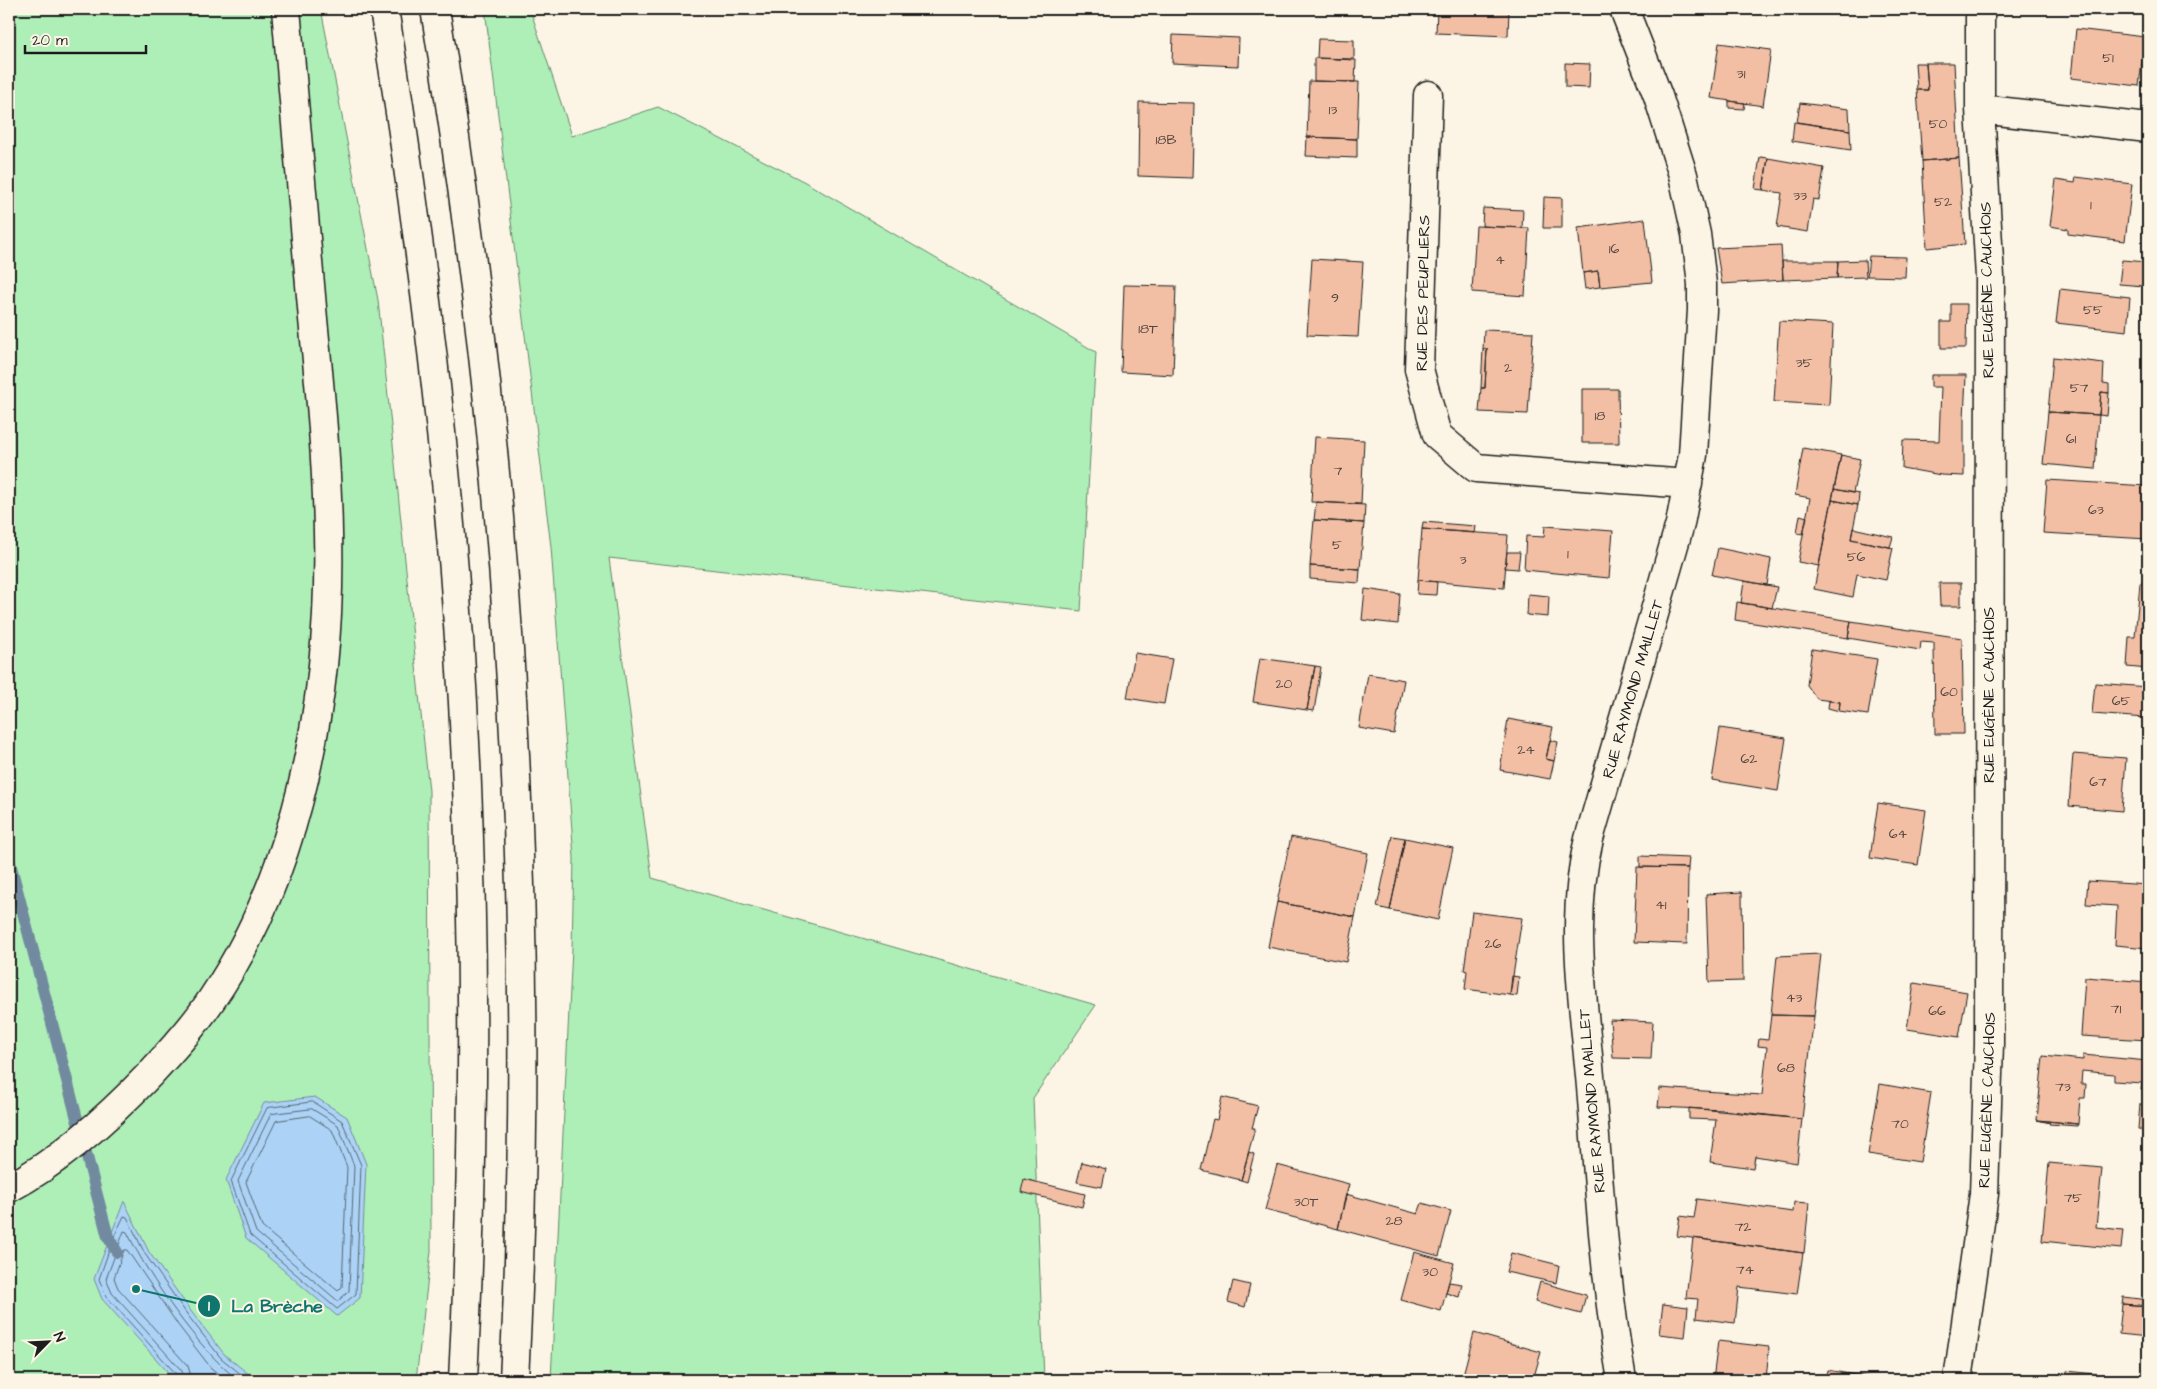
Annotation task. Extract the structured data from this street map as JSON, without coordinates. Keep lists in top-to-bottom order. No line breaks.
{"streets":{"main road":["RUE EUGÈNE CAUCHOIS","RUE DES PEUPLIERS","RUE RAYMOND MAILLET"]},"crossings":[["RUE DES PEUPLIERS","RUE RAYMOND MAILLET"]],"places":["La Brèche"],"house_numbers":["51","31","13","50","18B","33","52","1","16","4","9","55","18T","35","2","57","18","61","7","63","5","1","56","3","20","60","65","24","62","67","64","41","26","43","71","66","68","73","70","75","30T","28","72","74","30"],"scale_bar":"20 m","north":"top right"}
